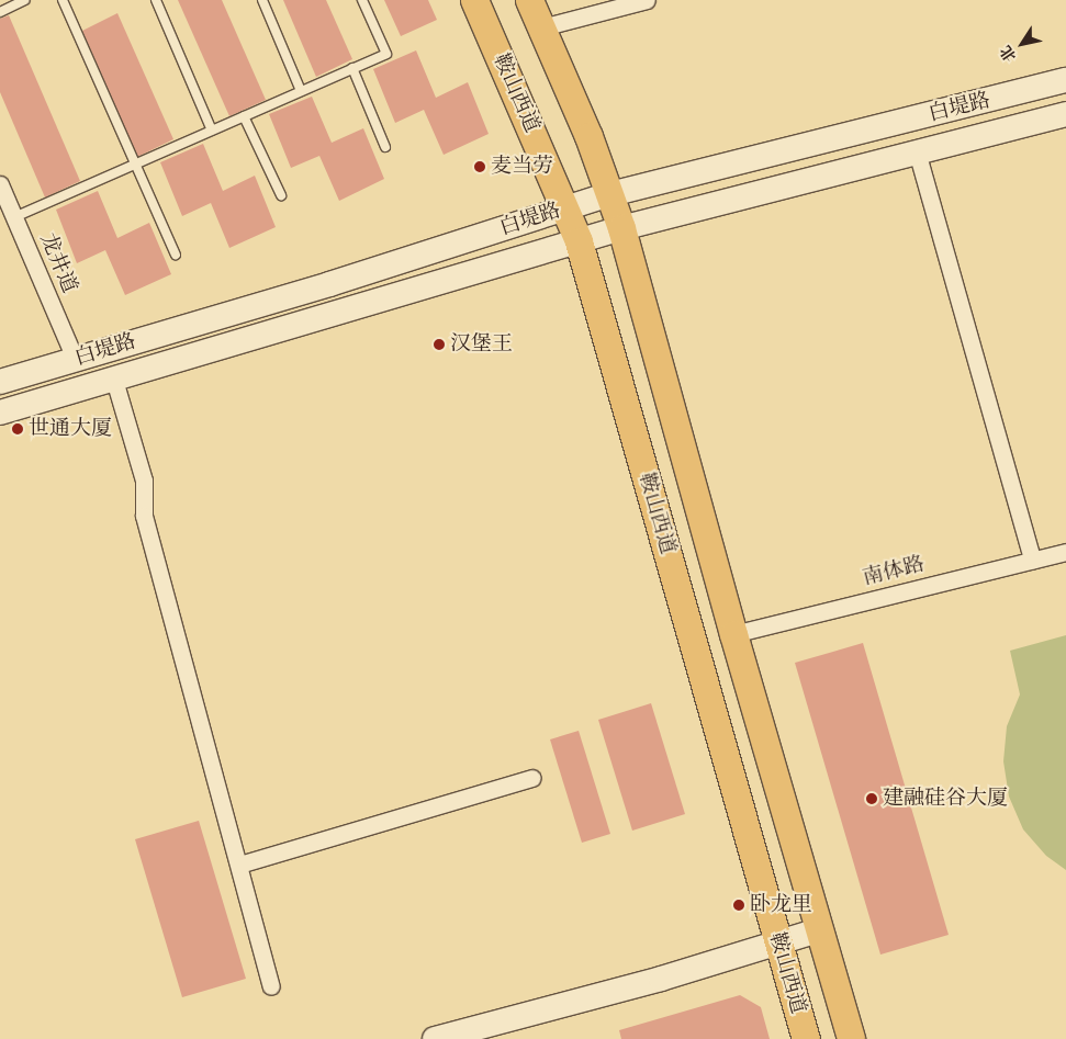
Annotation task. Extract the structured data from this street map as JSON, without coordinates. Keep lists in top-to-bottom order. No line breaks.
{"streets":{"main road":["鞍山西道","白堤路"],"street":["龙井道","南体路"]},"crossings":[["鞍山西道","白堤路"],["鞍山西道","南体路"],["白堤路","龙井道"]],"places":["麦当劳","汉堡王","世通大厦","建融硅谷大厦","卧龙里"],"north":"bottom left"}
